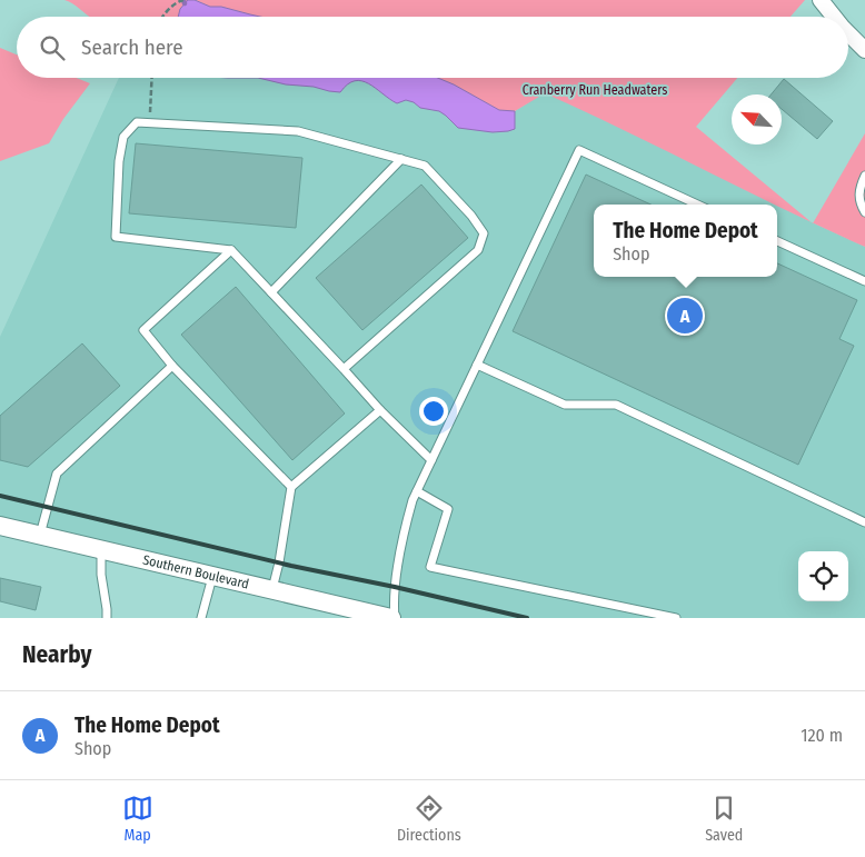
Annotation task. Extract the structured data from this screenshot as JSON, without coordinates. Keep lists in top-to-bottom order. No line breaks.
{"streets":{"street":["Southern Boulevard"]},"parks":["Cranberry Run Headwaters"],"north":"top left","page":{"search":"Search here","popup":["The Home Depot","Shop"],"pins":"A","heading":"Nearby","list":[{"mark":"A","name":"The Home Depot","note":"Shop","value":"120 m"}],"nav":["Map","Directions","Saved"]}}
